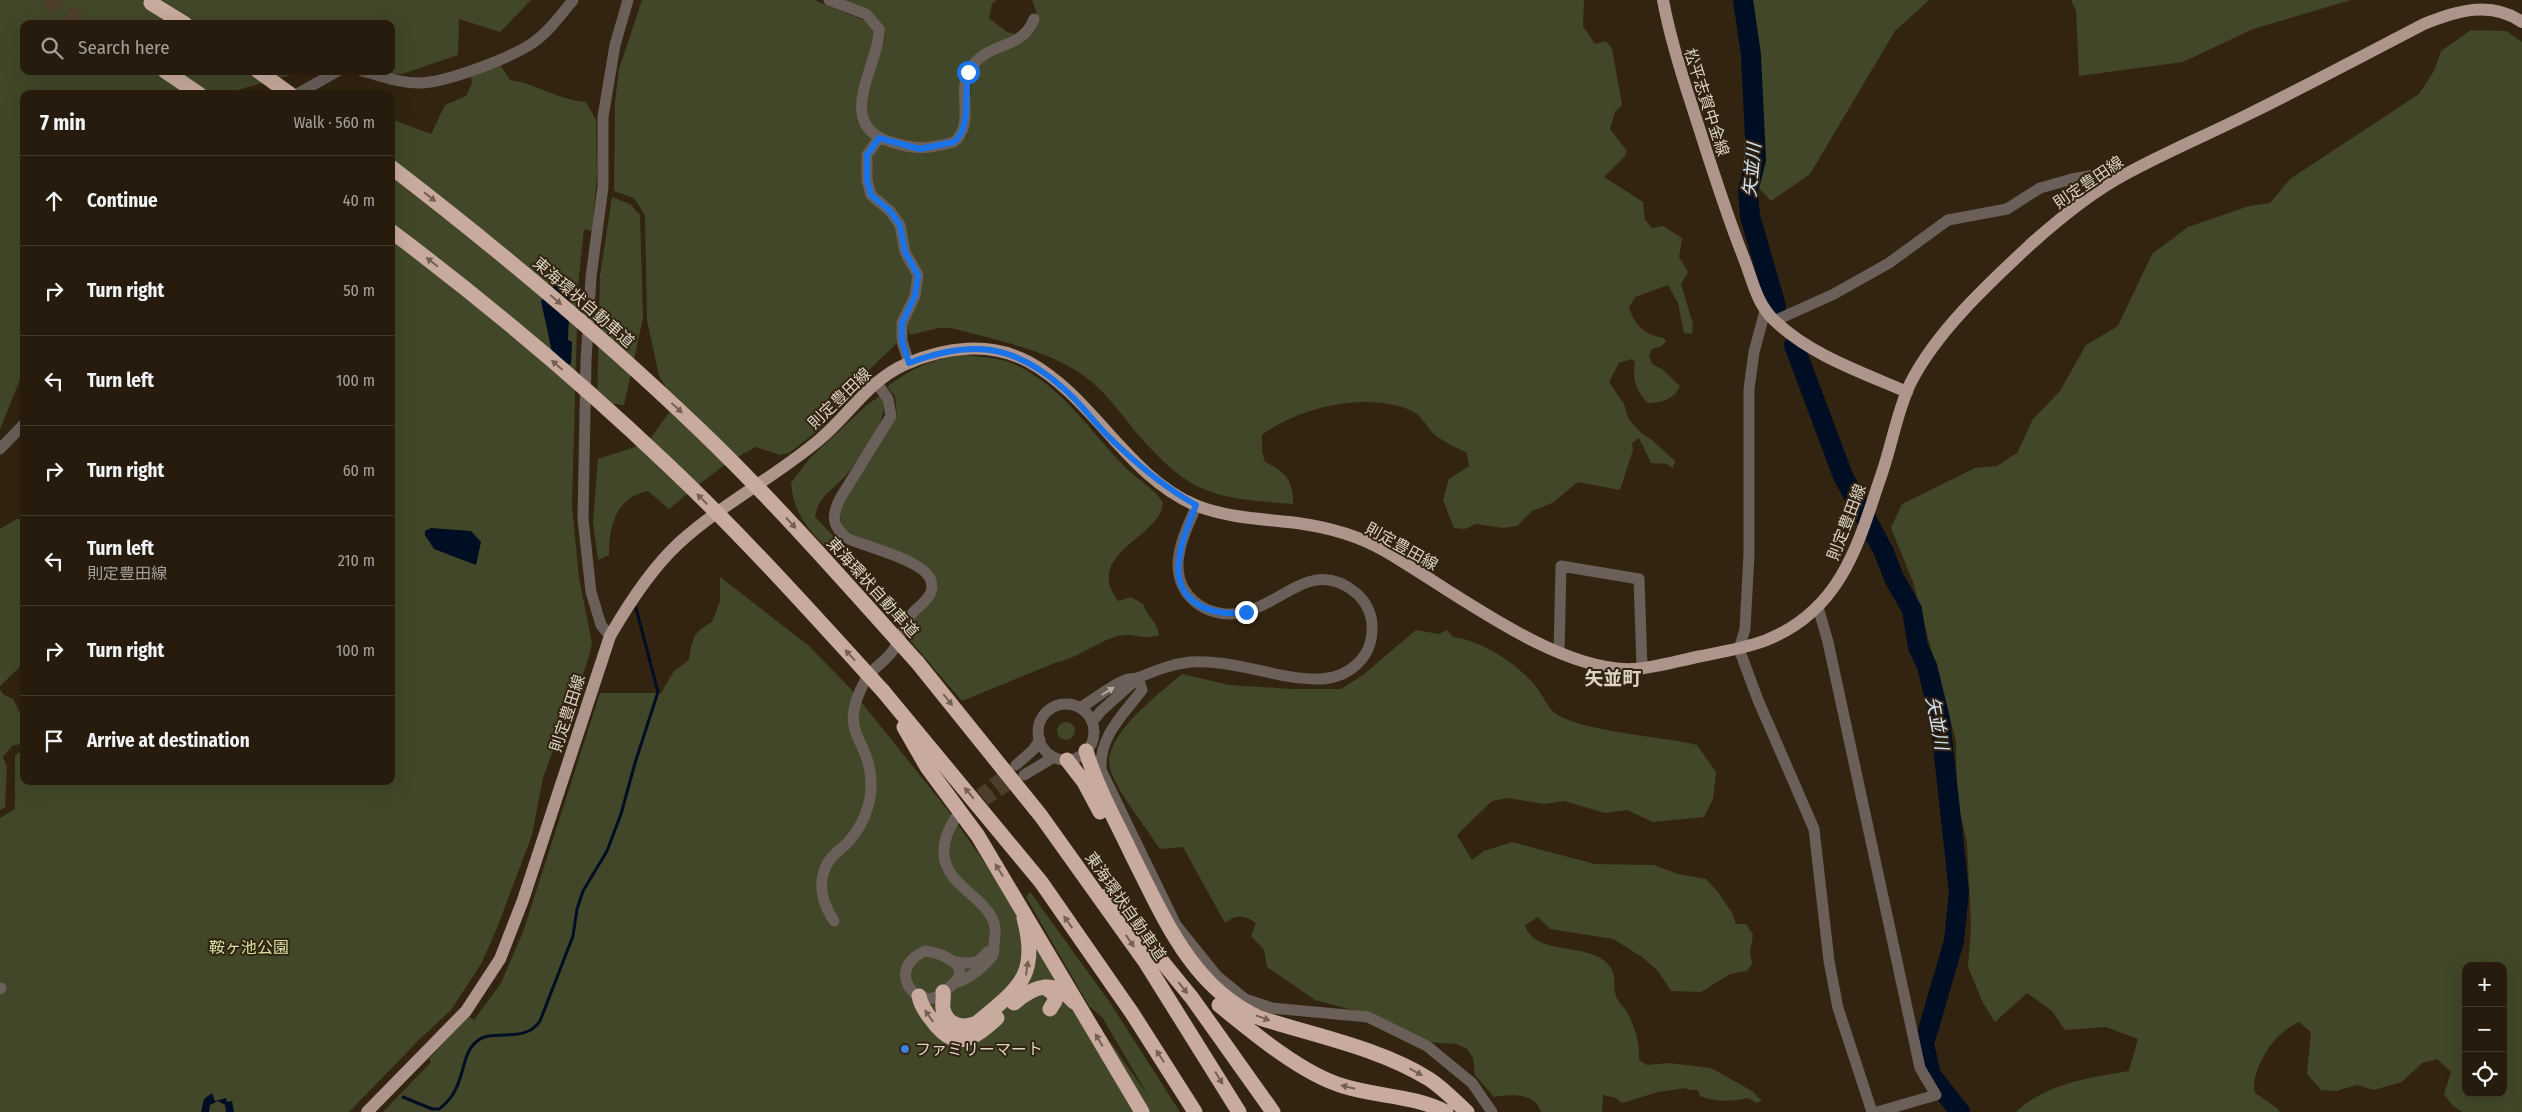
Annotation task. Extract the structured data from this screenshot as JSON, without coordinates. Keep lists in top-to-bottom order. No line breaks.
{"streets":{"highway":["東海環状自動車道"],"main road":["松平志賀中金線","則定豊田線"]},"crossings":[["松平志賀中金線","則定豊田線"]],"districts":["矢並町"],"water":["矢並川"],"parks":["鞍ヶ池公園"],"places":["ファミリーマート"],"page":{"search":"Search here","heading":["7 min","Walk · 560 m"],"list":[["Continue","40 m"],["Turn right","50 m"],["Turn left","100 m"],["Turn right","60 m"],["Turn left","則定豊田線","210 m"],["Turn right","100 m"],"Arrive at destination"],"map_buttons":["+","−"]}}
